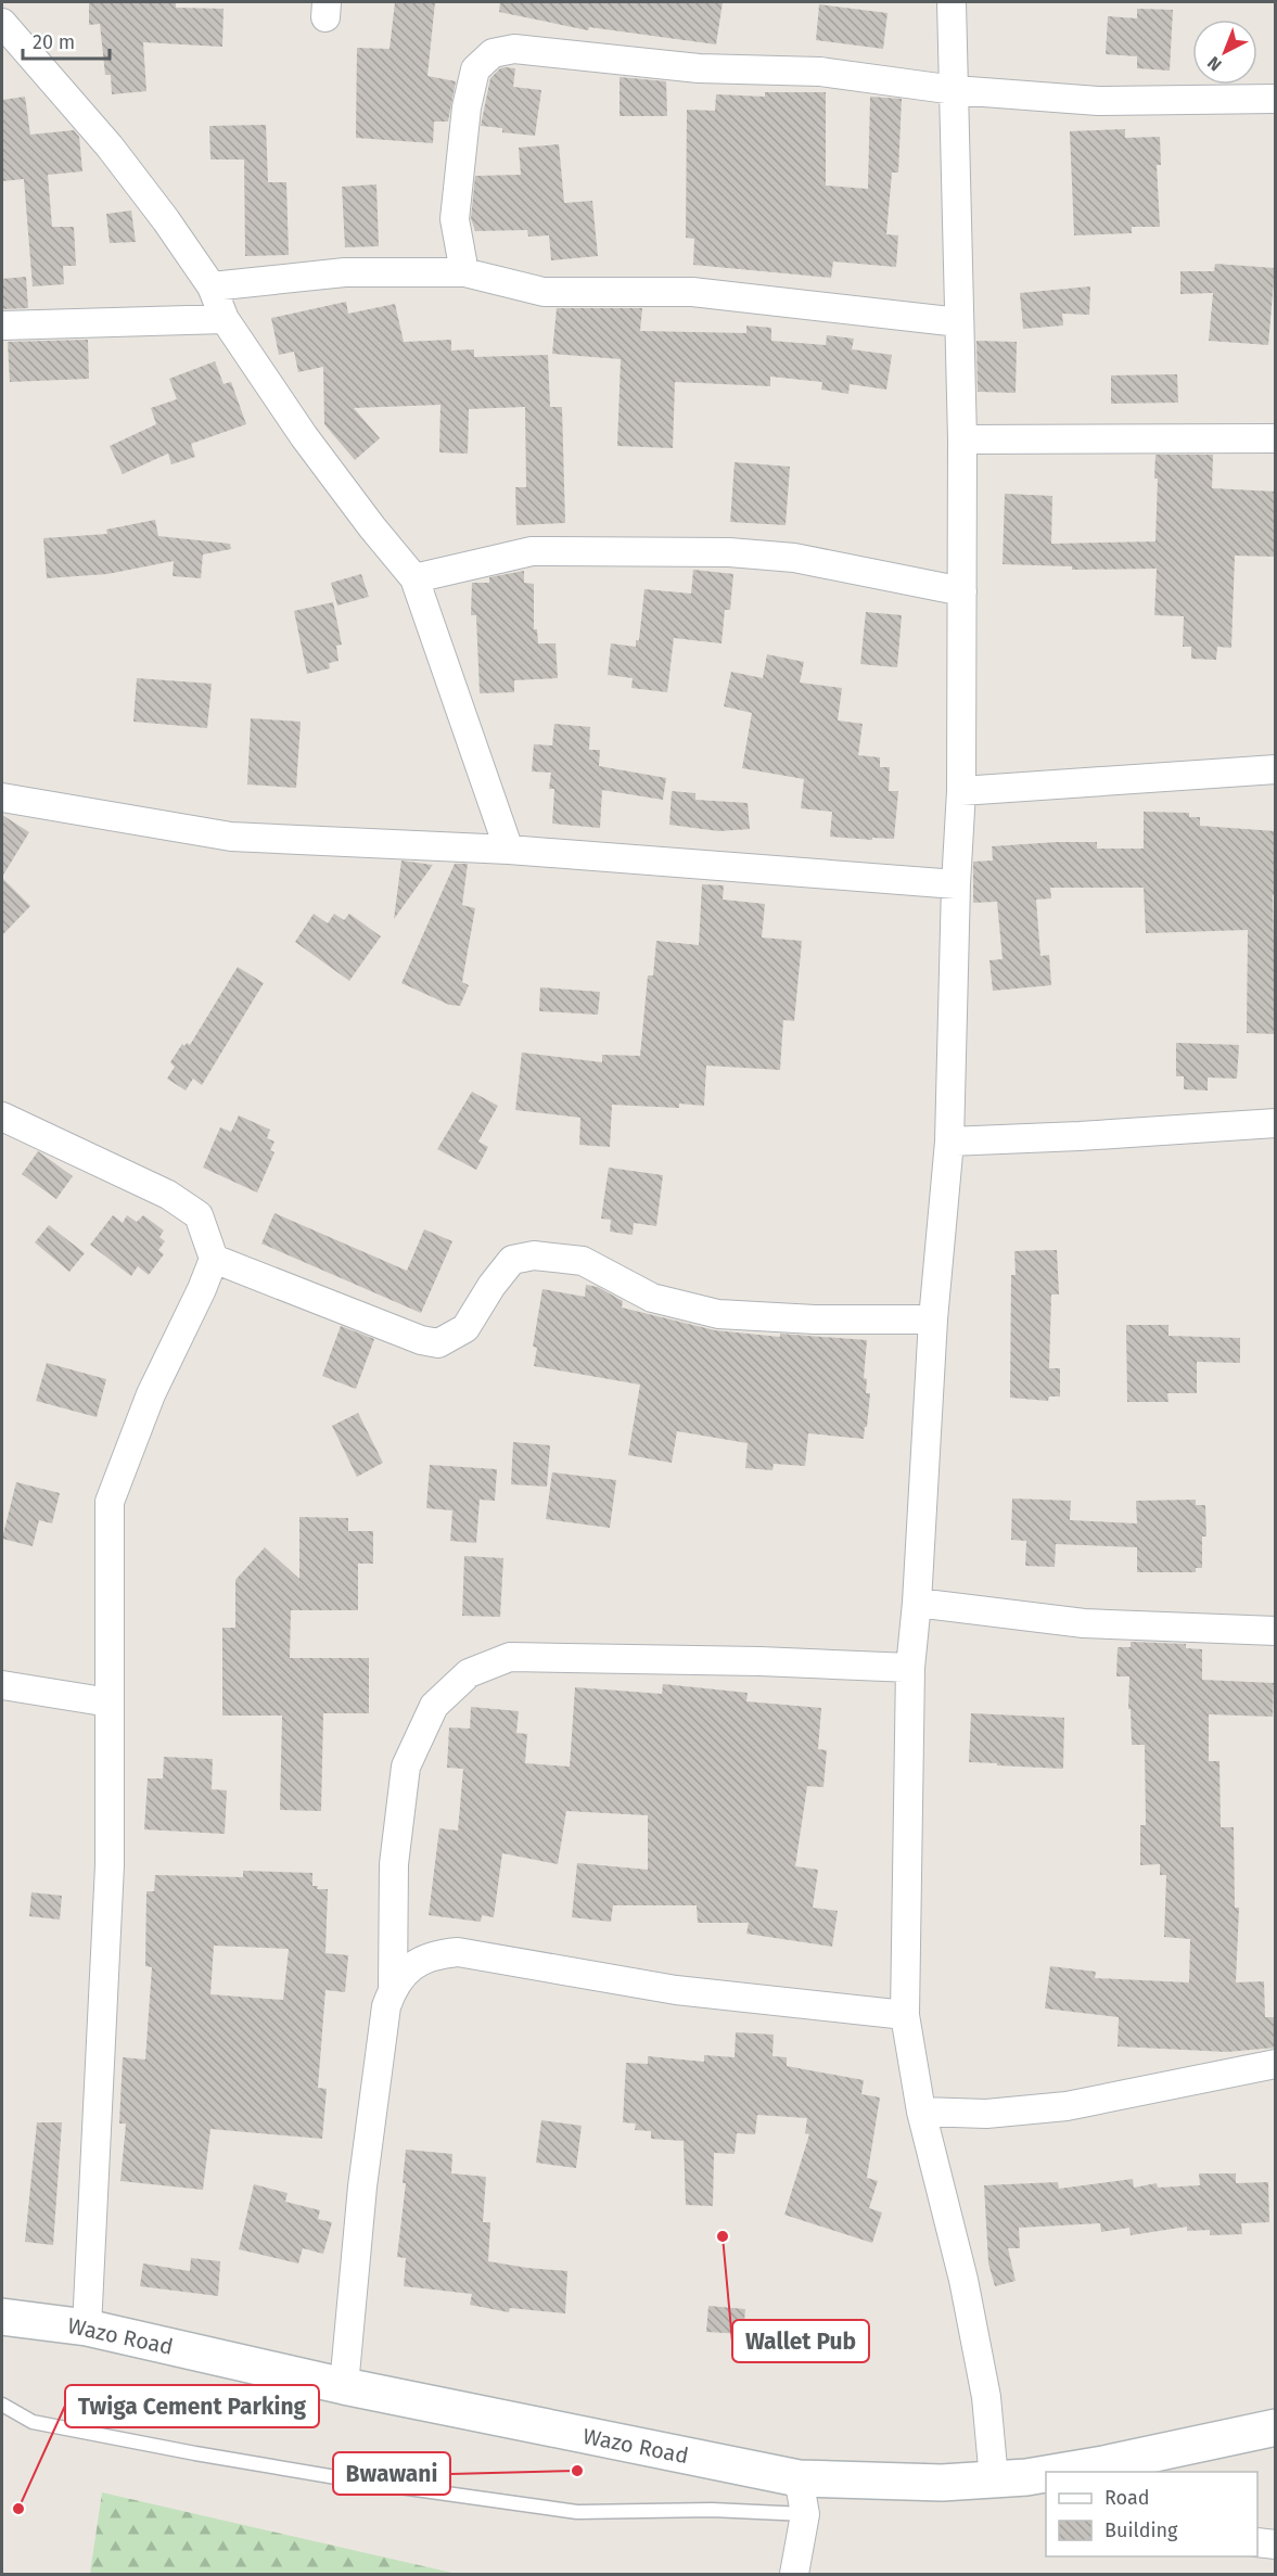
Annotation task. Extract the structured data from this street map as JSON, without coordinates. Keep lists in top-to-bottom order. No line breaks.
{"streets":{"main road":["Wazo Road"]},"places":["Wallet Pub","Bwawani","Twiga Cement Parking"],"legend":["Road","Building"],"scale_bar":"20 m","north":"bottom left"}
